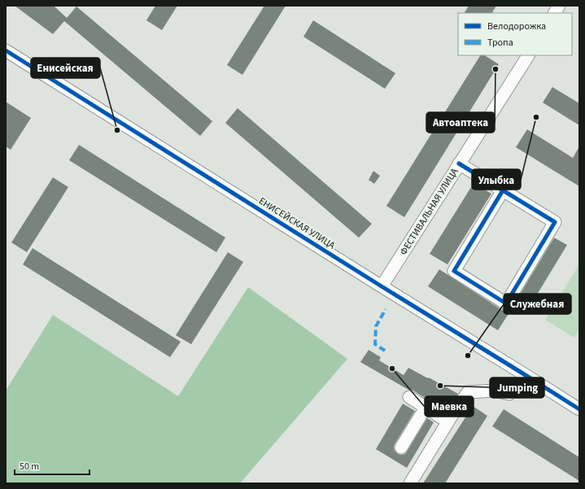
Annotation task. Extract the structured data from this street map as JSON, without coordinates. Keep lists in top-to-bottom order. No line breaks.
{"streets":{"street":["ФЕСТИВАЛЬНАЯ УЛИЦА","ЕНИСЕЙСКАЯ УЛИЦА"]},"crossings":[["ФЕСТИВАЛЬНАЯ УЛИЦА","ЕНИСЕЙСКАЯ УЛИЦА"]],"places":["Автоаптека","Улыбка","Енисейская","Служебная","Маевка","Jumping"],"legend":["Велодорожка","Тропа"],"scale_bar":"50 m"}
